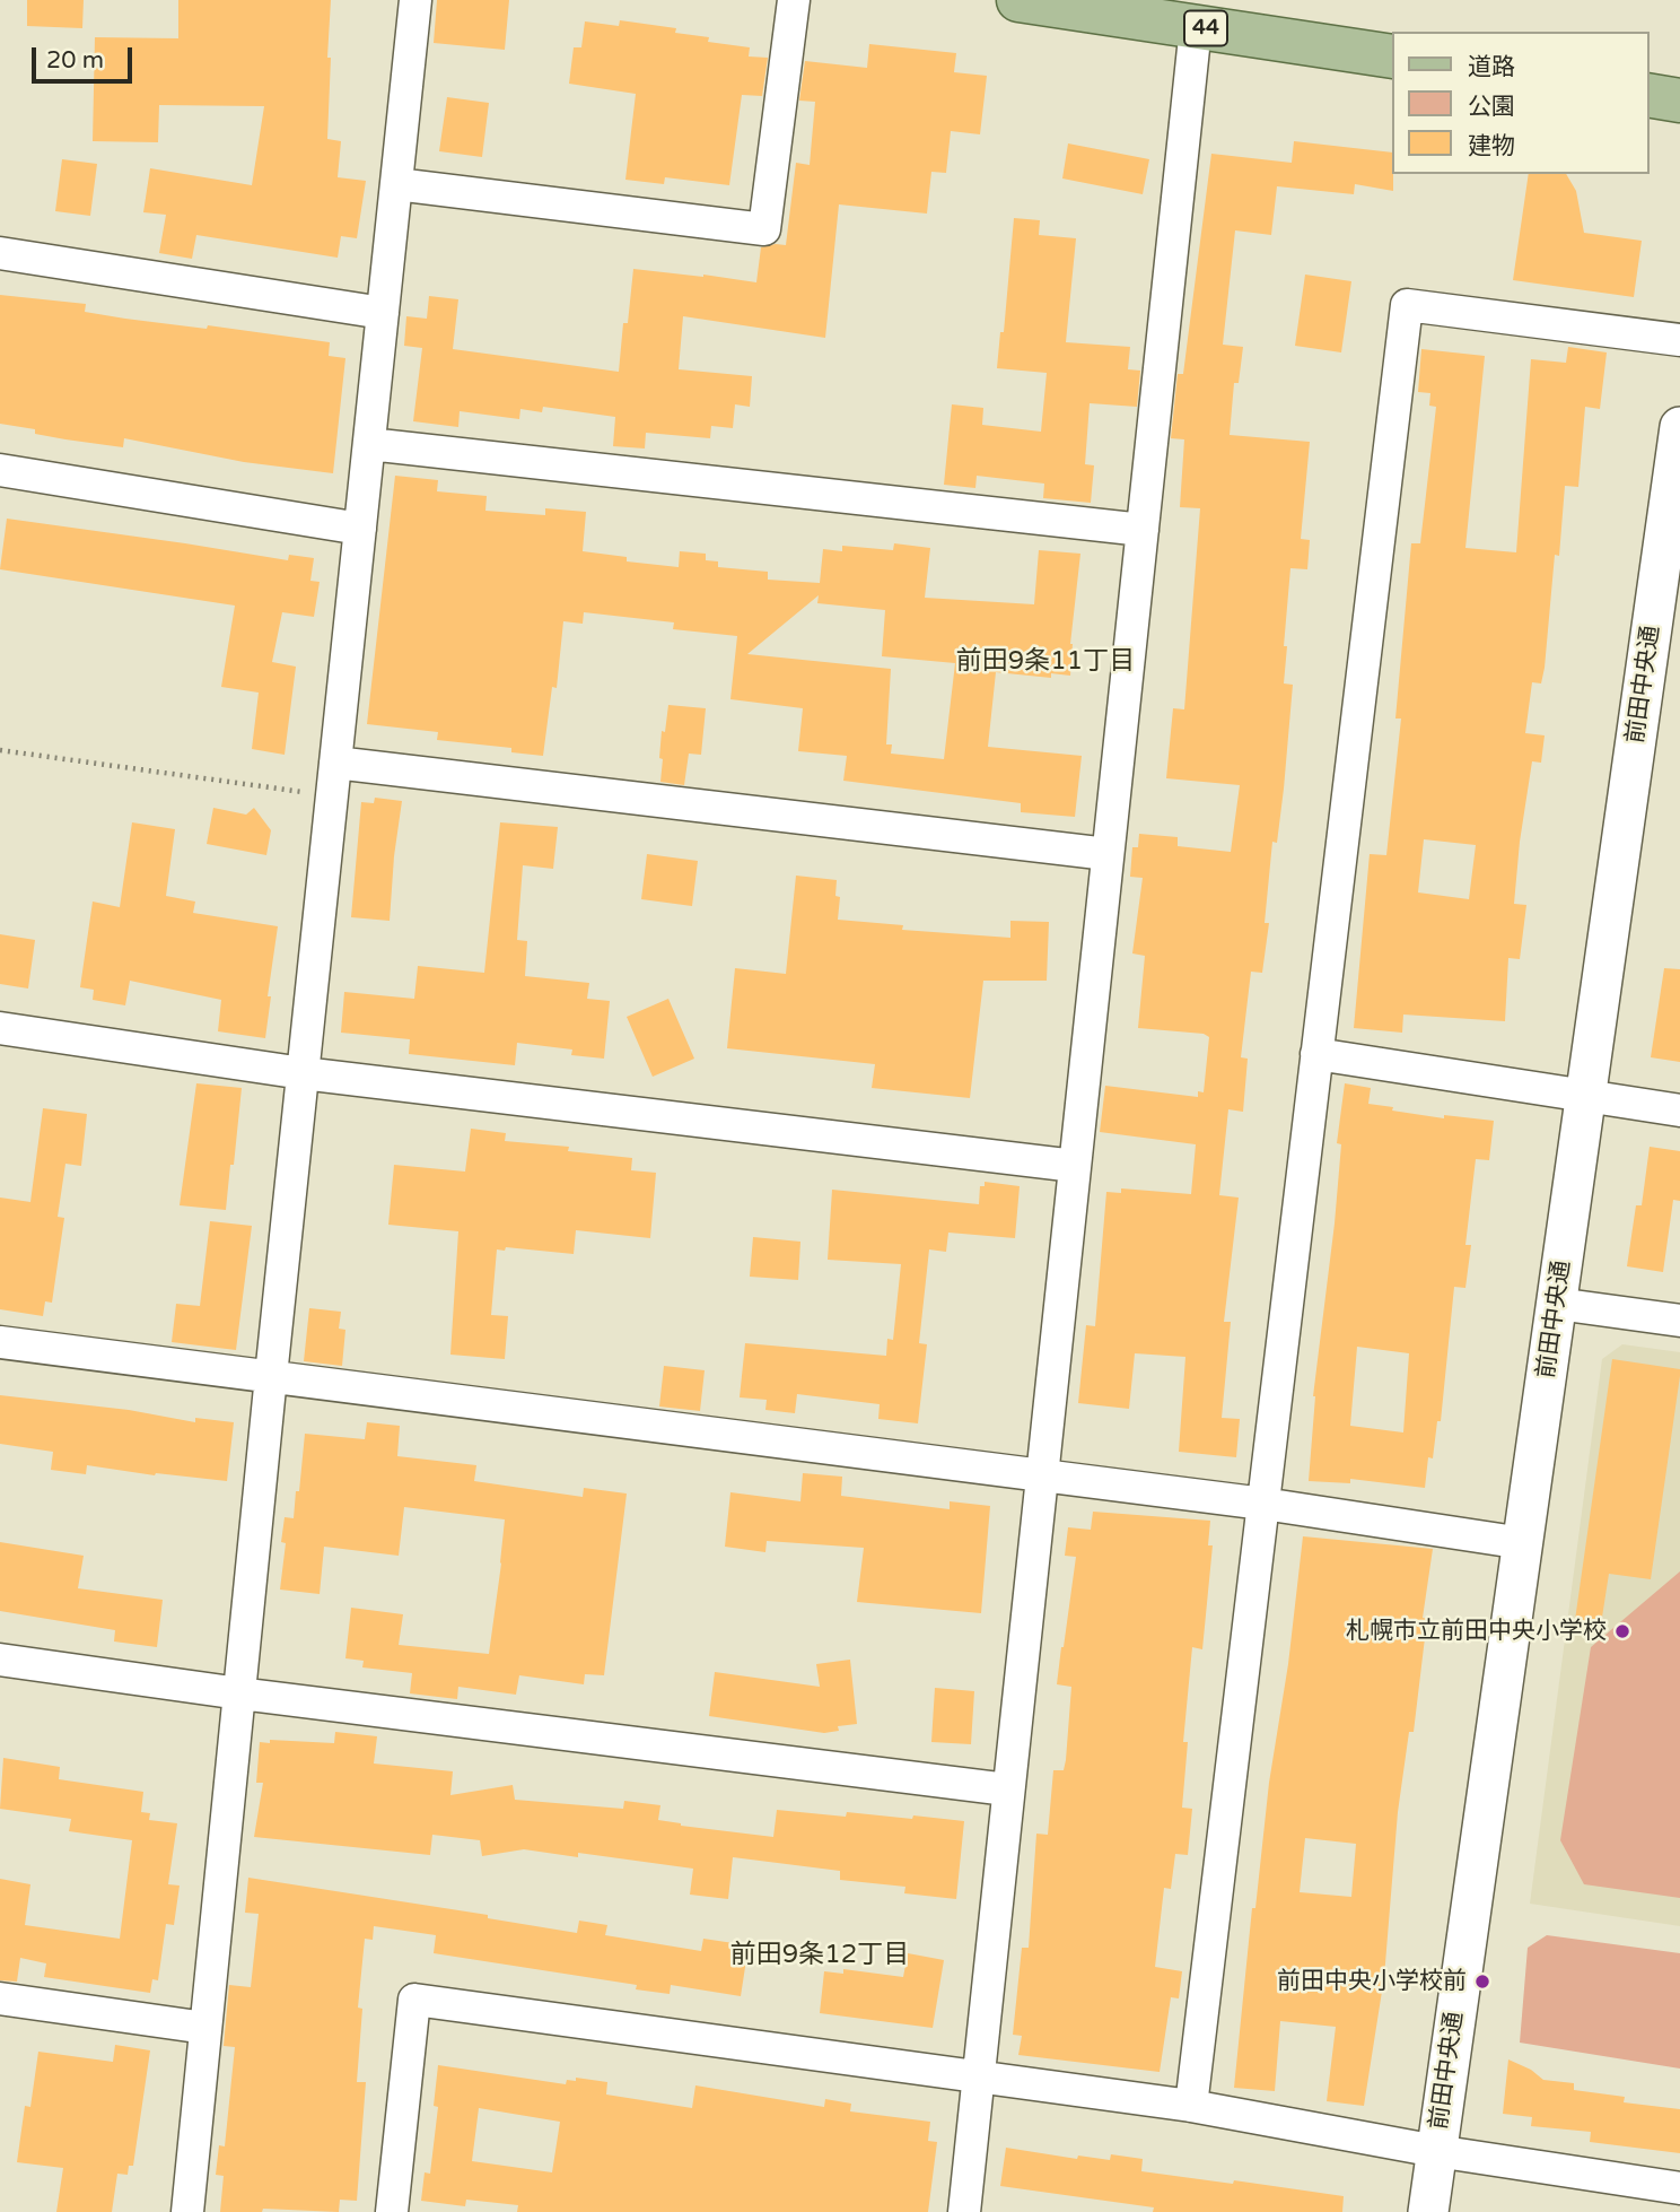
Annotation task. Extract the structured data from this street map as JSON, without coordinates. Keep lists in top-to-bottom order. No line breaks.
{"streets":{"main road":["44"],"street":["前田中央通"]},"districts":["前田9条11丁目","前田9条12丁目"],"places":["札幌市立前田中央小学校","前田中央小学校前"],"legend":["道路","公園","建物"],"scale_bar":"20 m"}
